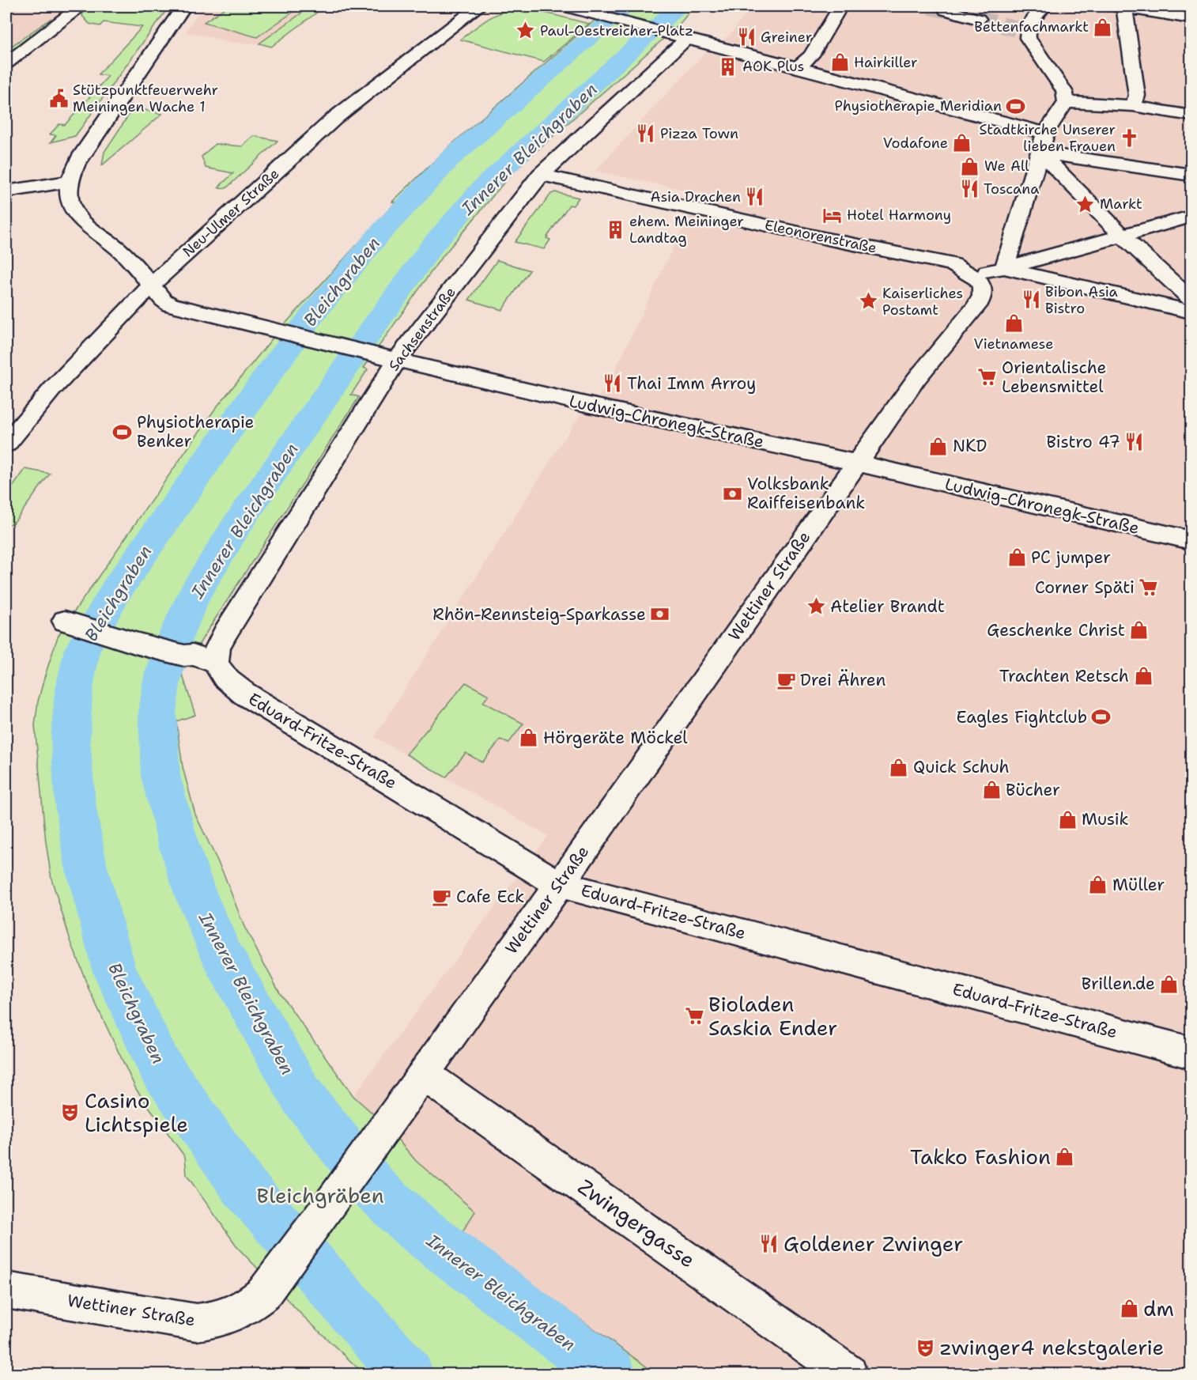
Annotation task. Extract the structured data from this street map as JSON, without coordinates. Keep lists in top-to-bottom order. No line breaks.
{"streets":{"street":["Neu-Ulmer Straße","Eleonorenstraße","Sachsenstraße","Ludwig-Chronegk-Straße","Wettiner Straße","Eduard-Fritze-Straße","Zwingergasse"]},"crossings":[["Neu-Ulmer Straße","Ludwig-Chronegk-Straße"],["Eleonorenstraße","Sachsenstraße"],["Eleonorenstraße","Wettiner Straße"],["Sachsenstraße","Ludwig-Chronegk-Straße"],["Sachsenstraße","Eduard-Fritze-Straße"],["Ludwig-Chronegk-Straße","Wettiner Straße"],["Wettiner Straße","Eduard-Fritze-Straße"],["Wettiner Straße","Zwingergasse"]],"water":["Innerer Bleichgraben","Bleichgraben"],"parks":["Bleichgräben"],"places":{"shop":["Bettenfachmarkt","Hairkiller","Vodafone","We All","Vietnamese","NKD","PC jumper","Geschenke Christ","Trachten Retsch","Hörgeräte Möckel","Quick Schuh","Bücher","Musik","Müller","Brillen.de","Takko Fashion","dm"],"place":["Paul-Oestreicher-Platz","Markt","Kaiserliches Postamt","Atelier Brandt"],"restaurant":["Greiner","Pizza Town","Toscana","Asia Drachen","Bibon Asia Bistro","Thai Imm Arroy","Bistro 47","Goldener Zwinger"],"building":["AOK Plus","ehem. Meininger Landtag"],"public building":["Stützpunktfeuerwehr Meiningen Wache 1"],"sports":["Physiotherapie Meridian","Physiotherapie Benker","Eagles Fightclub"],"church":["Stadtkirche Unserer lieben Frauen"],"hotel":["Hotel Harmony"],"supermarket":["Orientalische Lebensmittel","Corner Späti","Bioladen Saskia Ender"],"bank":["Volksbank Raiffeisenbank","Rhön-Rennsteig-Sparkasse"],"cafe":["Drei Ähren","Cafe Eck"],"theatre":["Casino Lichtspiele","zwinger4 nekstgalerie"]}}
